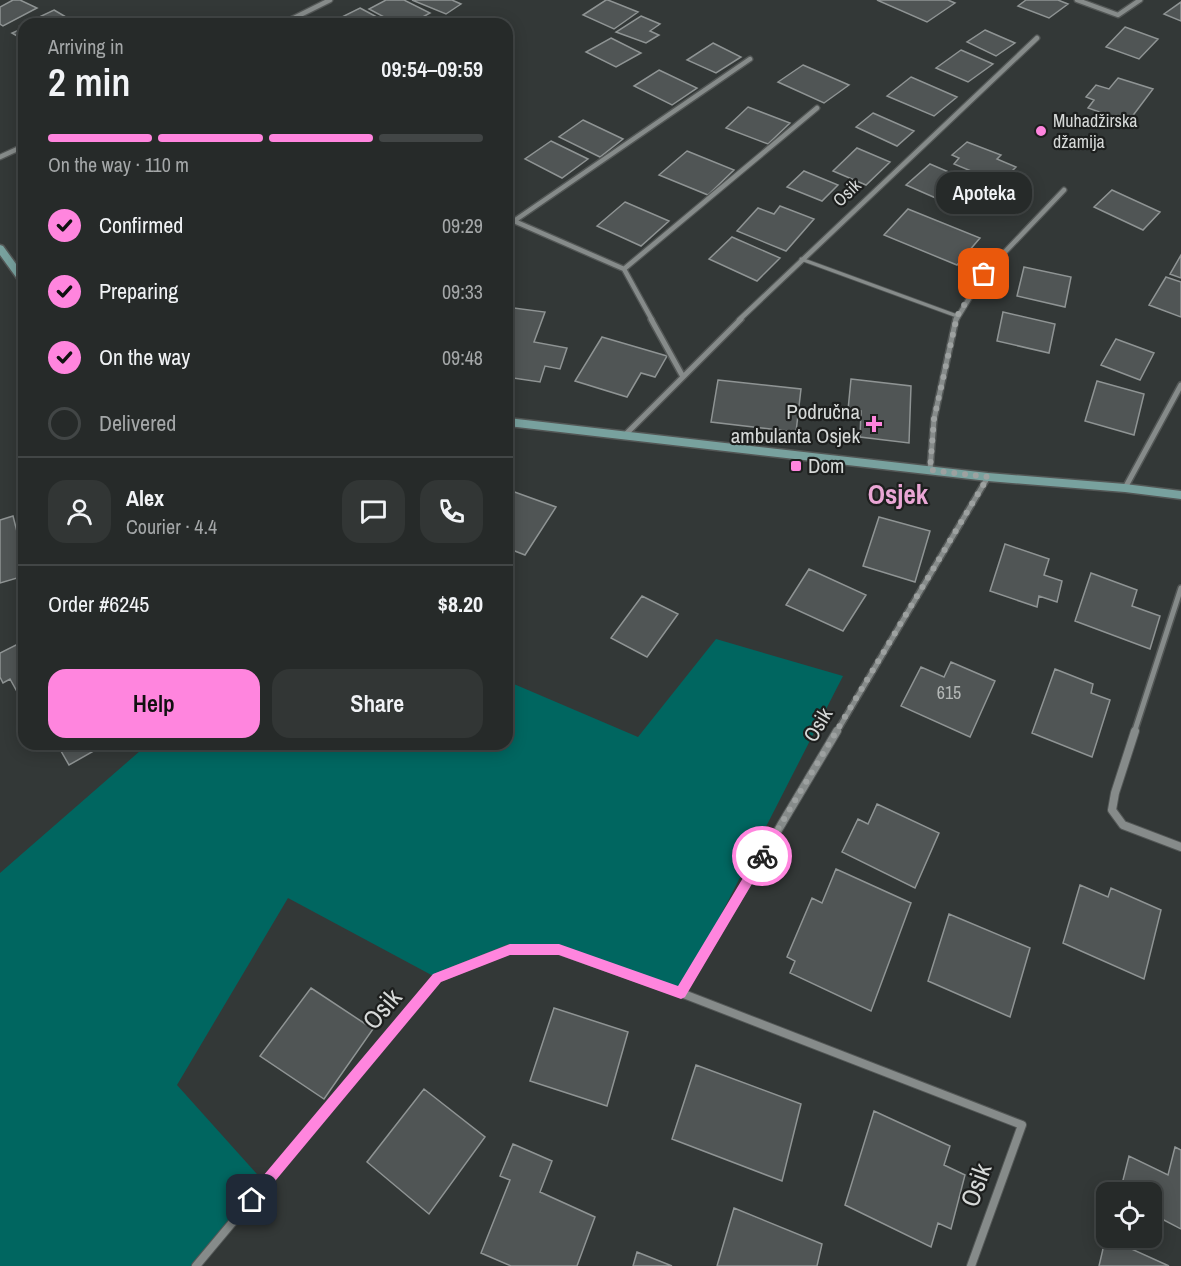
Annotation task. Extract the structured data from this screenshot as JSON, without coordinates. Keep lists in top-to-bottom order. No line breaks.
{"streets":{"street":["Osik"]},"districts":["Osjek"],"places":{"other":["Muhadžirska džamija","Apoteka"],"health":["Područna ambulanta Osjek"],"transit":["Dom"]},"house_numbers":["615"],"page":{"heading":["2 min","Arriving in","09:54–09:59"],"panel":["Alex","Courier · 4.4","Order #6245","$8.20"],"bar":"On the way · 110 m","bubble":"Apoteka","list":[["Confirmed","09:29"],["Preparing","09:33"],["On the way","09:48"],"Delivered"],"buttons":["Help","Share"]}}
